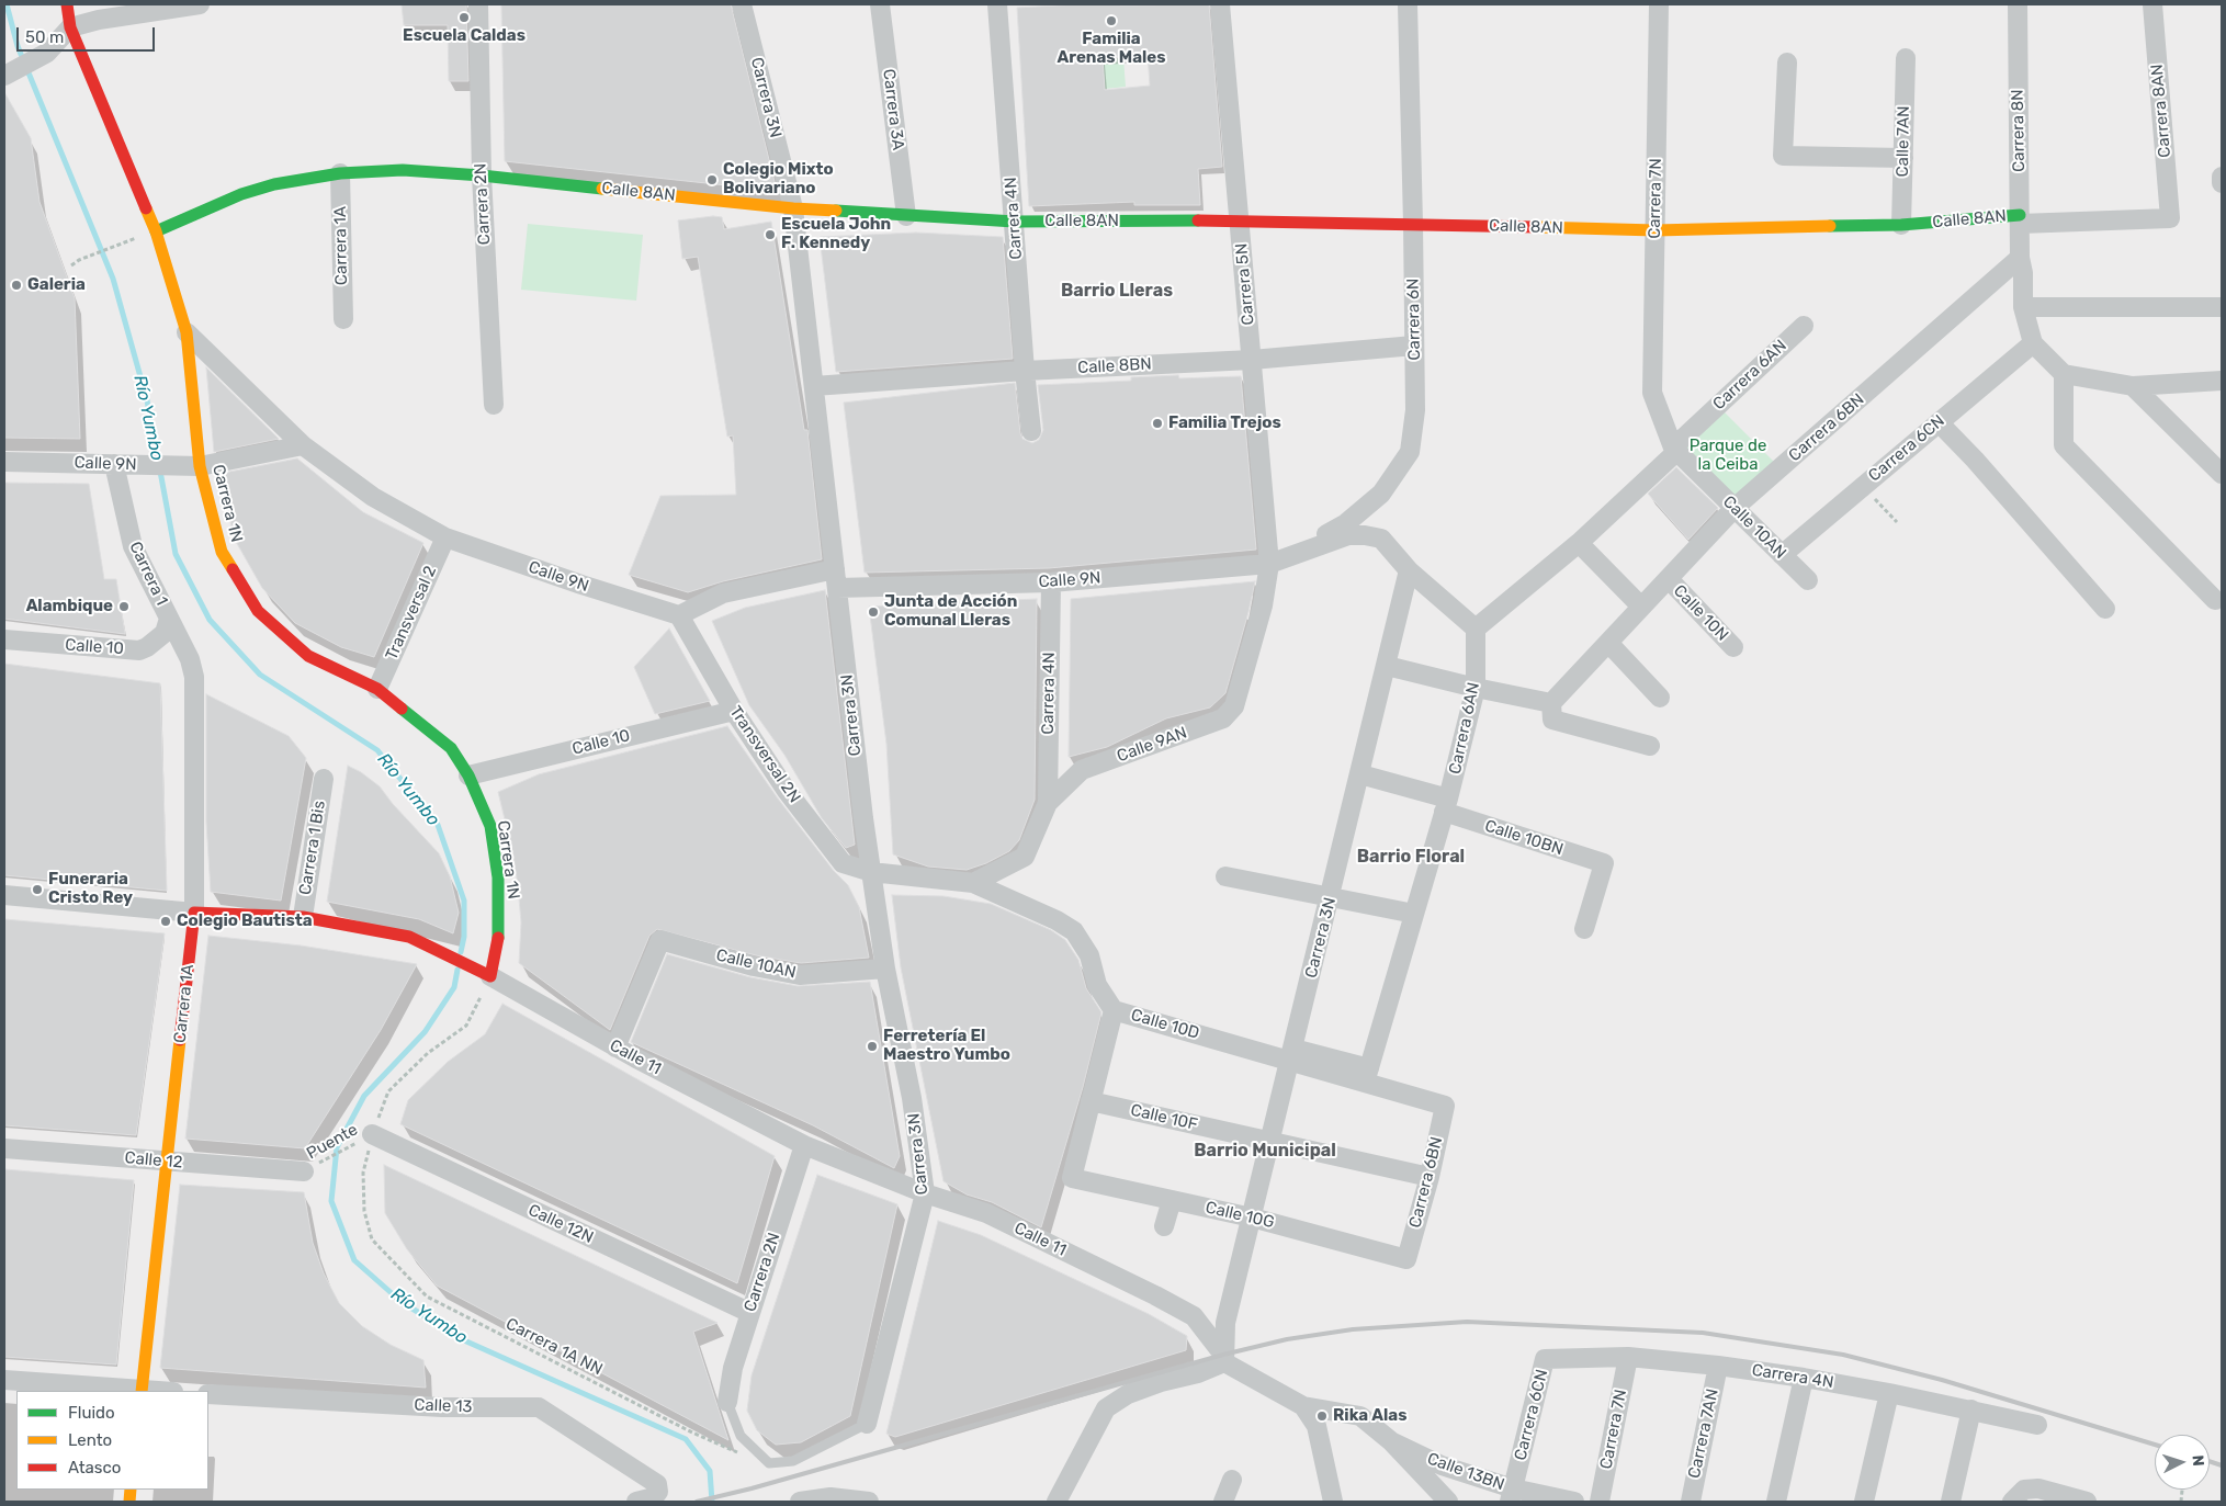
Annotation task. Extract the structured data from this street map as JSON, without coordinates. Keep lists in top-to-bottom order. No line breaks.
{"streets":{"street":["Carrera 3N","Carrera 3A","Carrera 8AN","Carrera 8N","Calle 7AN","Calle 8AN","Carrera 7N","Carrera 2N","Carrera 4N","Carrera 1A","Carrera 5N","Carrera 6N","Calle 8BN","Carrera 6AN","Carrera 6BN","Carrera 6CN","Calle 9N","Carrera 1N","Calle 10AN","Carrera 1","Transversal 2","Calle 10N","Calle 10","Calle 9AN","Transversal 2N","Calle 10BN","Carrera 1 Bis","Calle 10D","Calle 11","Calle 10F","Calle 12","Calle 10G","Calle 12N","Calle 13","Carrera 7AN","Calle 13BN"],"path":["Puente","Carrera 1A NN"]},"crossings":[["Carrera 3N","Calle 8AN"],["Carrera 3N","Calle 8BN"],["Carrera 3N","Calle 9N"],["Carrera 3N","Calle 10AN"],["Carrera 3N","Transversal 2N"],["Carrera 3N","Calle 10BN"],["Carrera 3N","Calle 10D"],["Carrera 3N","Calle 11"],["Carrera 3N","Calle 10F"],["Carrera 3N","Calle 10G"],["Carrera 3A","Calle 8AN"],["Carrera 8AN","Calle 8AN"],["Carrera 8N","Calle 8AN"],["Carrera 8N","Carrera 6BN"],["Carrera 8N","Carrera 6CN"],["Calle 7AN","Calle 8AN"],["Calle 8AN","Carrera 7N"],["Calle 8AN","Carrera 2N"],["Calle 8AN","Carrera 4N"],["Calle 8AN","Carrera 1A"],["Calle 8AN","Carrera 5N"],["Calle 8AN","Carrera 6N"],["Calle 8AN","Carrera 1N"],["Carrera 7N","Carrera 4N"],["Carrera 7N","Calle 10AN"],["Carrera 2N","Calle 11"],["Carrera 2N","Calle 12N"],["Carrera 4N","Calle 8BN"],["Carrera 4N","Carrera 6CN"],["Carrera 4N","Calle 9N"],["Carrera 4N","Calle 9AN"],["Carrera 4N","Carrera 7AN"],["Carrera 1A","Carrera 1"],["Carrera 1A","Calle 10"],["Carrera 1A","Calle 11"],["Carrera 1A","Calle 12"],["Carrera 5N","Carrera 6N"],["Carrera 5N","Calle 8BN"],["Carrera 5N","Calle 9N"],["Carrera 5N","Calle 9AN"],["Carrera 6N","Calle 8BN"],["Carrera 6N","Calle 9N"],["Carrera 6N","Calle 9AN"],["Carrera 6AN","Calle 10AN"],["Carrera 6AN","Calle 10BN"],["Carrera 6AN","Calle 10D"],["Carrera 6BN","Calle 10AN"],["Carrera 6BN","Calle 10N"],["Carrera 6BN","Calle 10D"],["Carrera 6BN","Calle 10F"],["Carrera 6BN","Calle 10G"],["Carrera 6CN","Calle 10AN"],["Carrera 6CN","Calle 13BN"],["Calle 9N","Carrera 1N"],["Calle 9N","Carrera 1"],["Calle 9N","Transversal 2"],["Calle 9N","Calle 9AN"],["Calle 9N","Transversal 2N"],["Carrera 1N","Transversal 2"],["Carrera 1N","Calle 10"],["Carrera 1N","Calle 11"],["Carrera 1N","Carrera 1A NN"],["Calle 10AN","Calle 11"],["Carrera 1","Calle 10"],["Calle 10","Transversal 2N"],["Calle 9AN","Calle 10D"],["Transversal 2N","Calle 10D"],["Carrera 1 Bis","Calle 11"],["Calle 11","Carrera 1A NN"],["Calle 10F","Calle 10G"],["Puente","Calle 12"],["Puente","Calle 12N"],["Puente","Carrera 1A NN"],["Calle 12N","Carrera 1A NN"]],"districts":["Barrio Lleras","Barrio Floral","Barrio Municipal"],"water":["Río Yumbo"],"parks":["Parque de la Ceiba"],"places":["Escuela Caldas","Familia Arenas Males","Colegio Mixto Bolivariano","Escuela John F. Kennedy","Galeria","Familia Trejos","Alambique","Junta de Acción Comunal Lleras","Funeraria Cristo Rey","Colegio Bautista","Ferretería El Maestro Yumbo","Rika Alas"],"legend":["Fluido","Lento","Atasco"],"scale_bar":"50 m","north":"right"}
